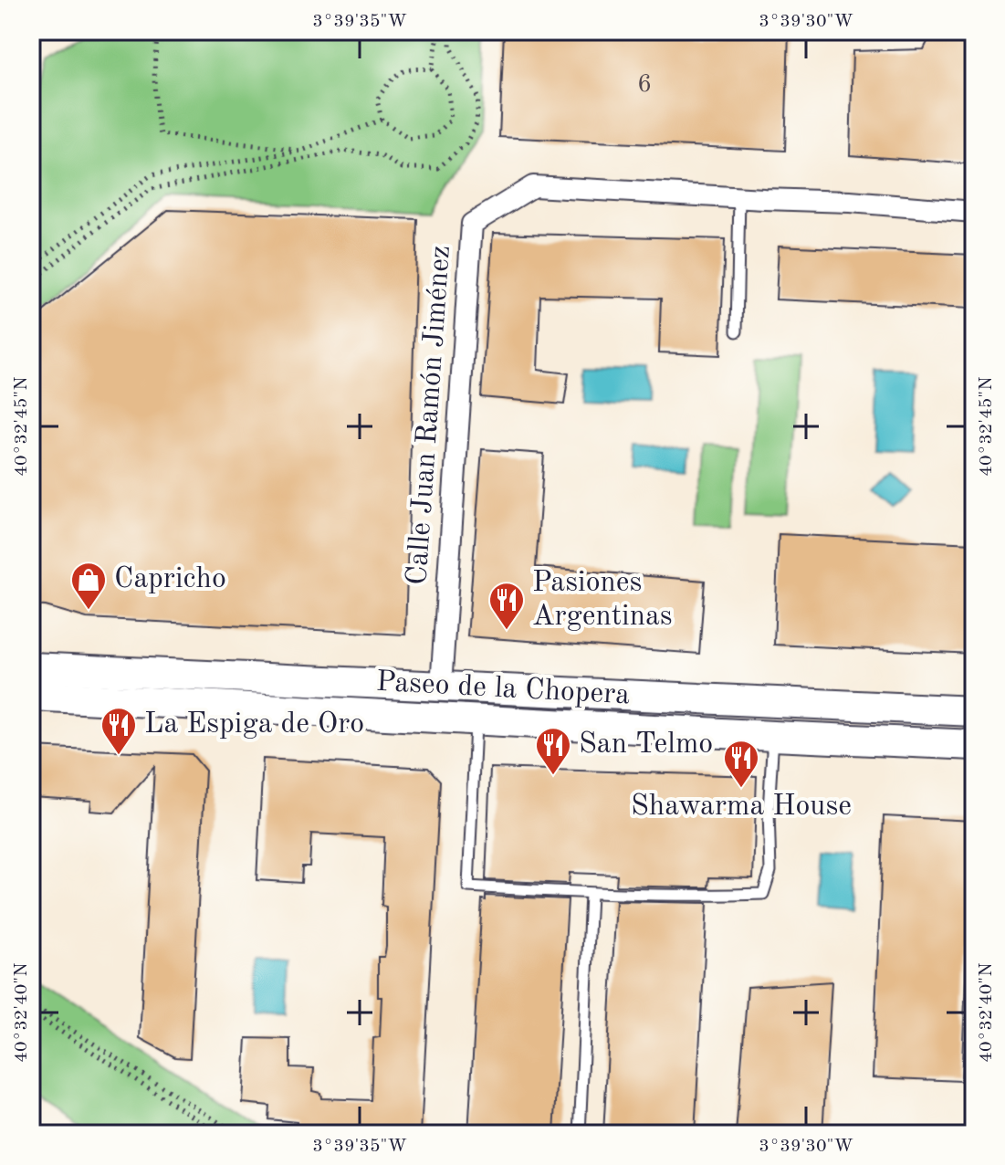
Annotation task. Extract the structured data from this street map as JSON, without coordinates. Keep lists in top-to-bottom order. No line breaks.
{"streets":{"main road":["Paseo de la Chopera"],"street":["Calle Juan Ramón Jiménez"]},"crossings":[["Calle Juan Ramón Jiménez","Paseo de la Chopera"]],"places":{"shop":["Capricho"],"restaurant":["Pasiones Argentinas","La Espiga de Oro","San Telmo","Shawarma House"]},"house_numbers":["6"],"coordinates":["3°39'35\"W","3°39'30\"W","40°32'45\"N","40°32'40\"N"]}
